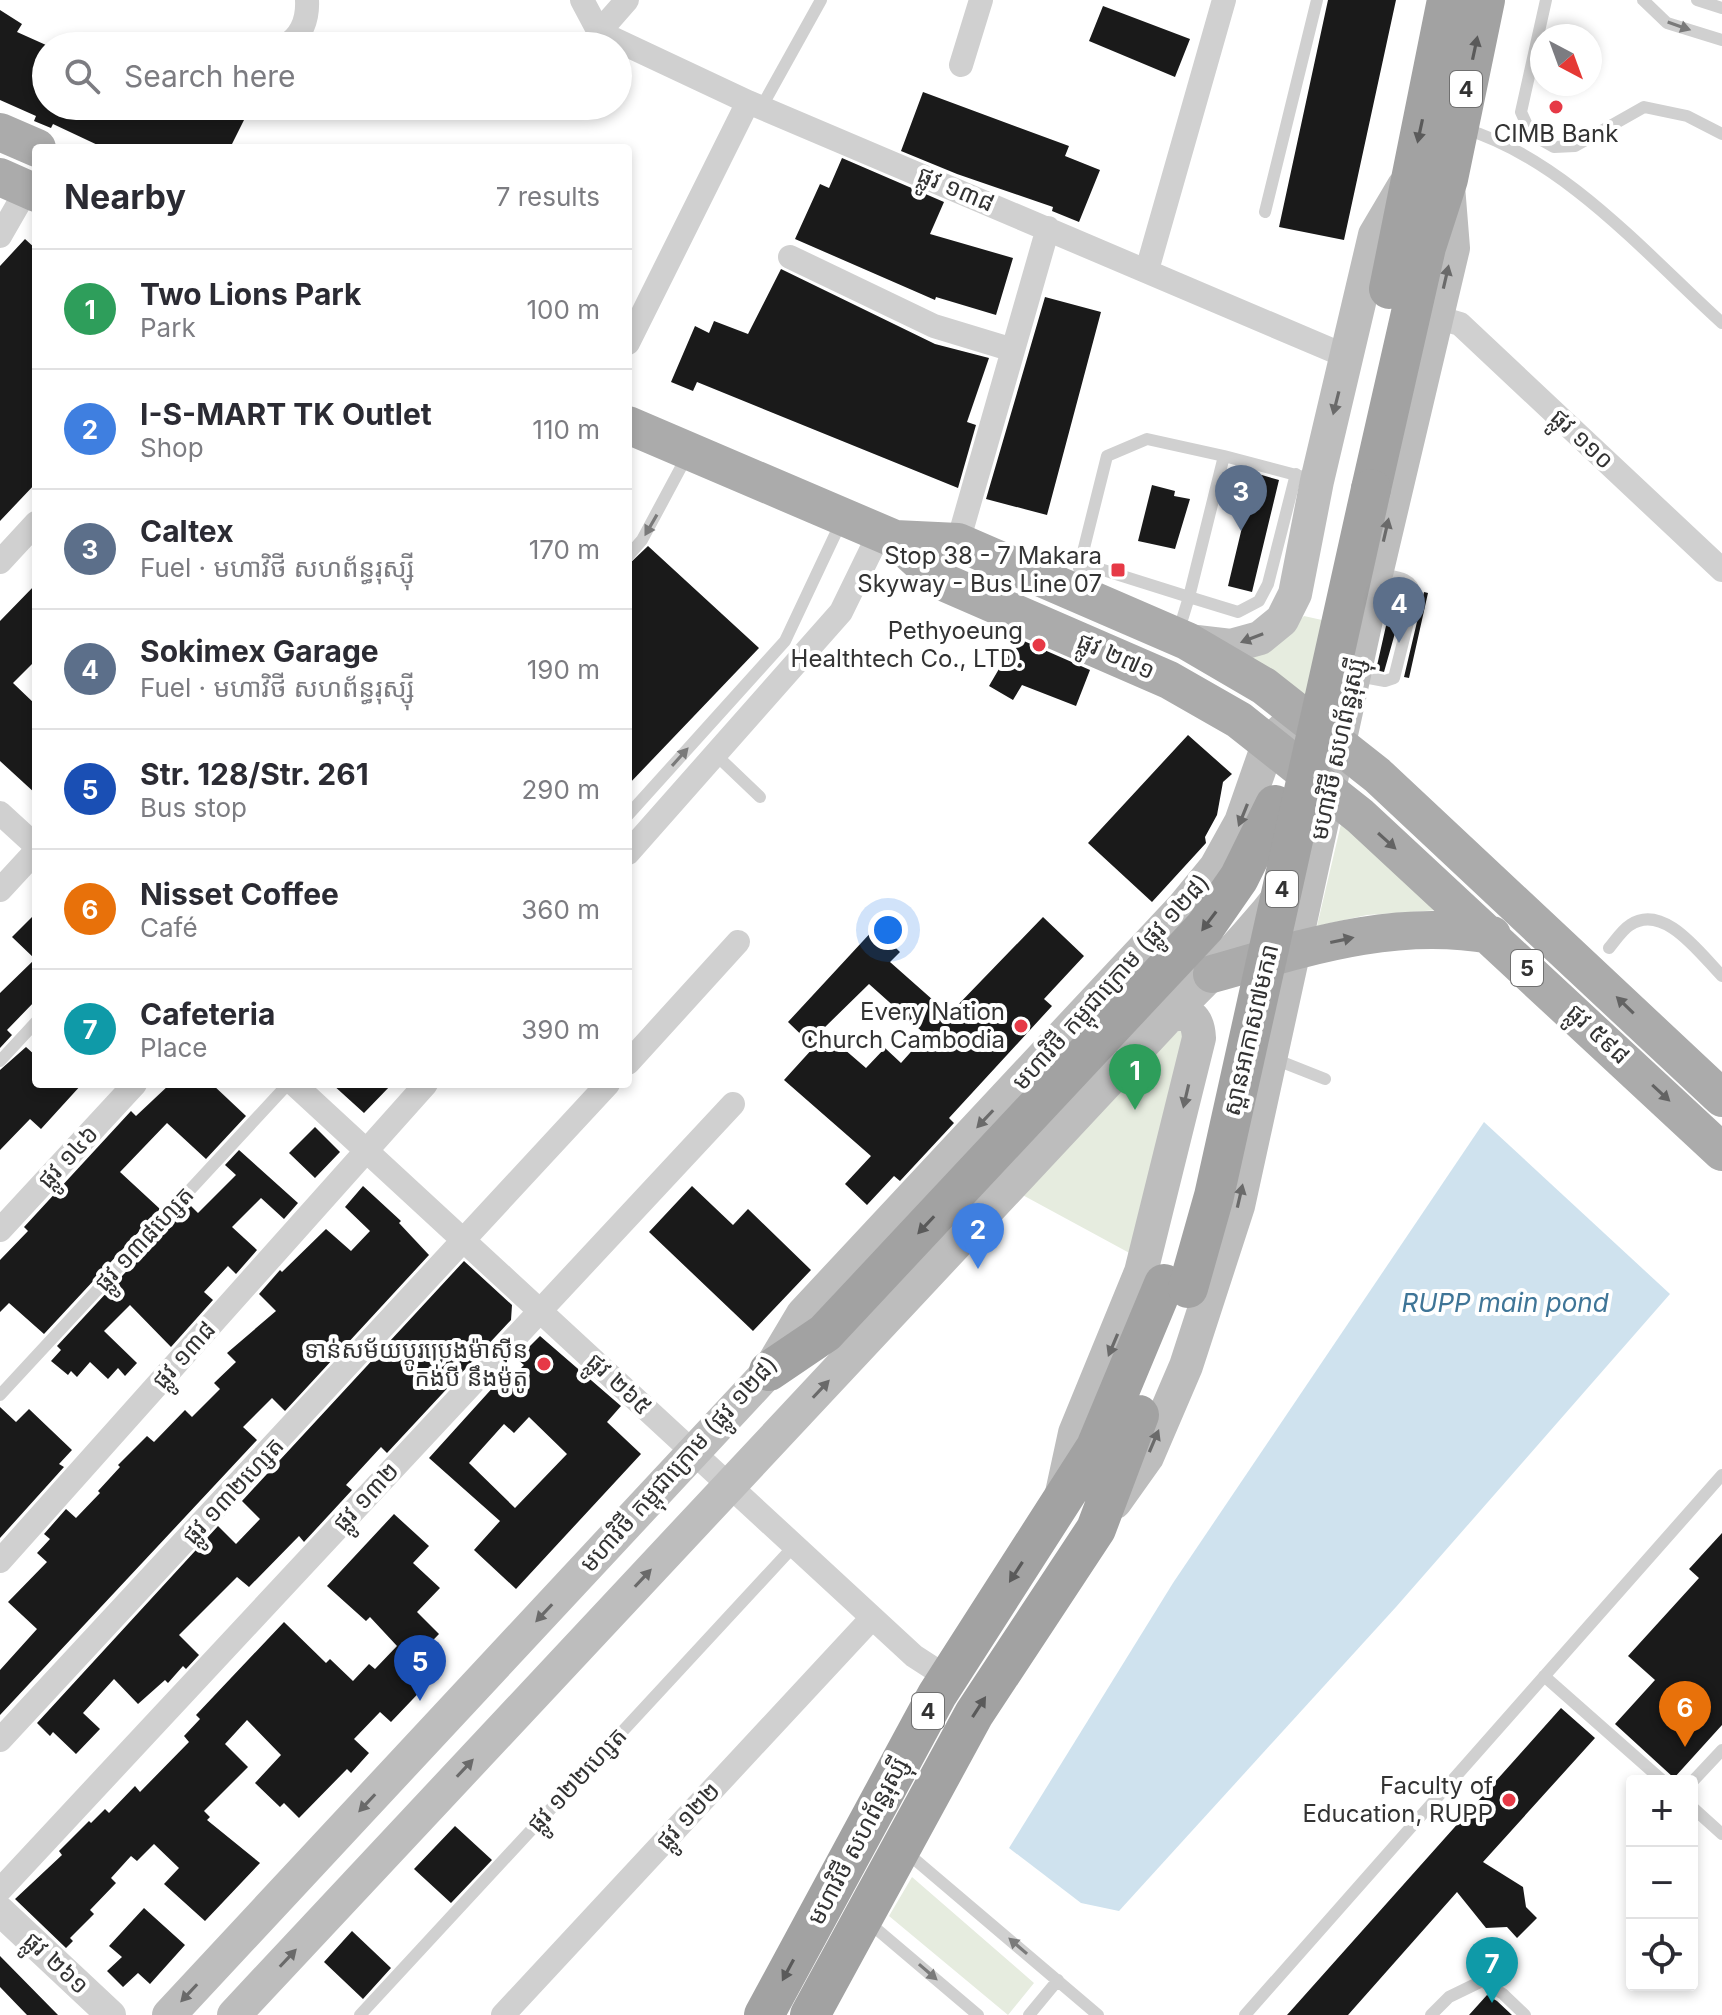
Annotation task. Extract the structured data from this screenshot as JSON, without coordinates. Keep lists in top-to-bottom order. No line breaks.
{"streets":{"highway":["4","មហាវិថី សហព័ន្ធរុស្ស៊ី","ស្ពានអាកាស៧មករា"],"main road":["ផ្លូវ ២៧១","5","មហាវិថី កម្ពុជាក្រោម (ផ្លូវ ១២៨)","ផ្លូវ ៥៩៨"],"street":["ផ្លូវ ១៣៨","ផ្លូវ ១១០","ផ្លូវ ១៤៦","ផ្លូវ ២៦៥","ផ្លូវ ១៣២ហ្សេត","ផ្លូវ ១៣២","ផ្លូវ ១២២","ផ្លូវ ២៦១"],"lane":["ផ្លូវ ១៣៨ហ្សេត","ផ្លូវ ១២២ហ្សេត"]},"crossings":[["ផ្លូវ ១៣៨","មហាវិថី សហព័ន្ធរុស្ស៊ី"],["ផ្លូវ ១៣៨","ផ្លូវ ២៦៥"],["ផ្លូវ ១១០","មហាវិថី សហព័ន្ធរុស្ស៊ី"],["ផ្លូវ ២៧១","មហាវិថី សហព័ន្ធរុស្ស៊ី"],["ផ្លូវ ២៧១","មហាវិថី កម្ពុជាក្រោម (ផ្លូវ ១២៨)"],["ផ្លូវ ២៧១","ផ្លូវ ៥៩៨"],["មហាវិថី សហព័ន្ធរុស្ស៊ី","មហាវិថី កម្ពុជាក្រោម (ផ្លូវ ១២៨)"],["មហាវិថី សហព័ន្ធរុស្ស៊ី","ស្ពានអាកាស៧មករា"],["មហាវិថី សហព័ន្ធរុស្ស៊ី","ផ្លូវ ៥៩៨"],["មហាវិថី សហព័ន្ធរុស្ស៊ី","ផ្លូវ ២៦៥"],["មហាវិថី កម្ពុជាក្រោម (ផ្លូវ ១២៨)","ផ្លូវ ២៦៥"],["ផ្លូវ ២៦៥","ផ្លូវ ១៣២ហ្សេត"],["ផ្លូវ ២៦៥","ផ្លូវ ១៣២"],["ផ្លូវ ២៦៥","ផ្លូវ ១២២ហ្សេត"],["ផ្លូវ ២៦៥","ផ្លូវ ១២២"]],"water":["RUPP main pond"],"places":{"other":["CIMB Bank","Pethyoeung Healthtech Co., LTD.","Every Nation Church Cambodia","ទាន់សម័យប្តូរប្រេងម៉ាសុីន កង់បី នឹងម៉ូតូ","Faculty of Education, RUPP"],"transit":["Stop 38 - 7 Makara Skyway - Bus Line 07"]},"north":"bottom right","page":{"search":"Search here","heading":["Nearby","7 results"],"list":[{"mark":"1","name":"Two Lions Park","note":"Park","value":"100 m"},{"mark":"2","name":"I-S-MART TK Outlet","note":"Shop","value":"110 m"},{"mark":"3","name":"Caltex","note":"Fuel · មហាវិថី សហព័ន្ធរុស្ស៊ី","value":"170 m"},{"mark":"4","name":"Sokimex Garage","note":"Fuel · មហាវិថី សហព័ន្ធរុស្ស៊ី","value":"190 m"},{"mark":"5","name":"Str. 128/Str. 261","note":"Bus stop","value":"290 m"},{"mark":"6","name":"Nisset Coffee","note":"Café","value":"360 m"},{"mark":"7","name":"Cafeteria","note":"Place","value":"390 m"}],"pins":["3","4","1","2","5","6","7"],"map_buttons":["+","−"]}}
